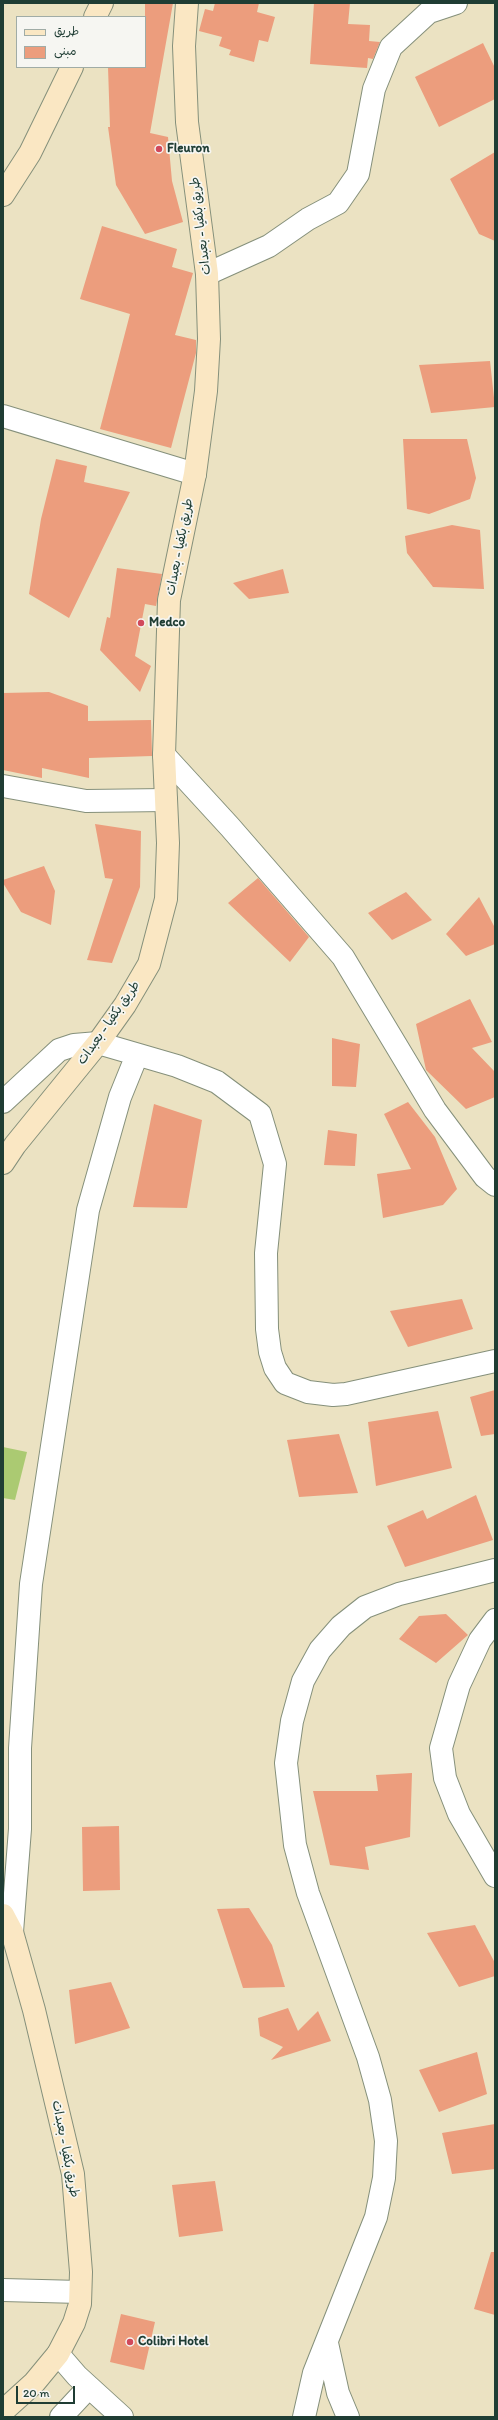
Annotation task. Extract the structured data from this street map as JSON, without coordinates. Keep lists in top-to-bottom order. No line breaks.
{"streets":{"main road":["طريق بكفيا - بعبدات"]},"places":["Fleuron","Medco","Colibri Hotel"],"legend":["طريق","مبنى"],"scale_bar":"20 m"}
